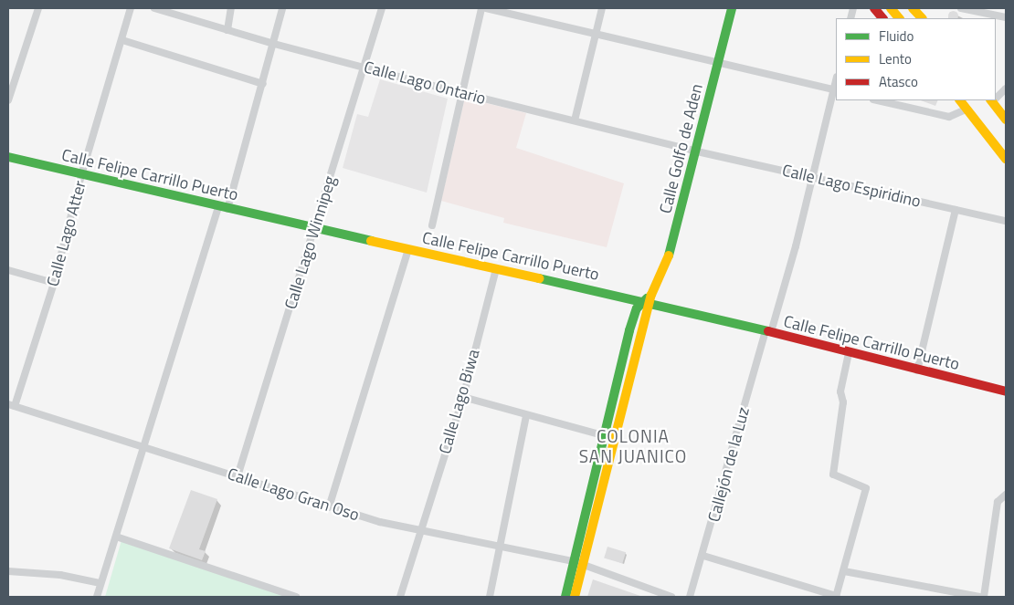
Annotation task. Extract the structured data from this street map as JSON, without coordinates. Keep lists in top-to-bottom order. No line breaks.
{"streets":{"main road":["Calle Golfo de Aden","Calle Felipe Carrillo Puerto"],"street":["Calle Lago Ontario","Calle Lago Espiridino","Calle Lago Atter","Calle Lago Winnipeg","Calle Lago Biwa","Callejón de la Luz","Calle Lago Gran Oso"]},"crossings":[["Calle Lago Ontario","Calle Golfo de Aden"],["Calle Lago Ontario","Calle Lago Espiridino"],["Calle Lago Ontario","Calle Lago Winnipeg"],["Calle Golfo de Aden","Calle Felipe Carrillo Puerto"],["Calle Golfo de Aden","Calle Lago Espiridino"],["Calle Felipe Carrillo Puerto","Calle Lago Atter"],["Calle Felipe Carrillo Puerto","Calle Lago Winnipeg"],["Calle Felipe Carrillo Puerto","Calle Lago Biwa"],["Calle Felipe Carrillo Puerto","Callejón de la Luz"],["Calle Lago Espiridino","Callejón de la Luz"],["Calle Lago Atter","Calle Lago Gran Oso"],["Calle Lago Winnipeg","Calle Lago Gran Oso"],["Calle Lago Biwa","Calle Lago Gran Oso"]],"districts":["COLONIA SAN JUANICO"],"legend":["Fluido","Lento","Atasco"]}
